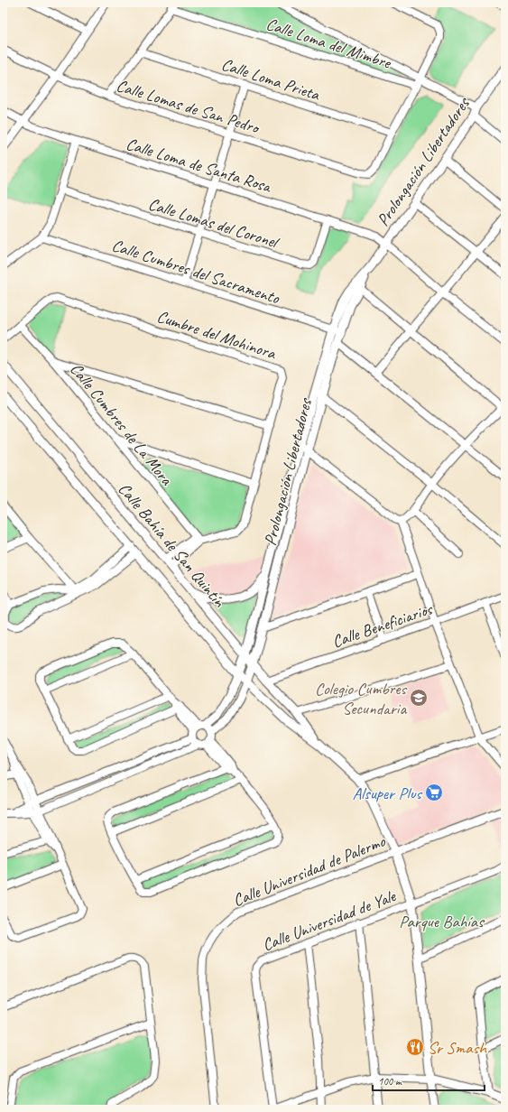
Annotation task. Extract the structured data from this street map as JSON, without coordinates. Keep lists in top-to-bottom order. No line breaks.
{"streets":{"street":["Calle Loma del Mimbre","Calle Loma Prieta","Calle Lomas de San Pedro","Prolongación Libertadores","Calle Loma de Santa Rosa","Calle Lomas del Coronel","Calle Cumbres del Sacramento","Cumbre del Mohinora","Calle Cumbres de La Mora","Calle Bahía de San Quintín","Calle Beneficiarios","Calle Universidad de Palermo","Calle Universidad de Yale"]},"crossings":[["Calle Loma Prieta","Calle Lomas de San Pedro"],["Prolongación Libertadores","Calle Loma de Santa Rosa"],["Prolongación Libertadores","Calle Cumbres del Sacramento"],["Prolongación Libertadores","Calle Bahía de San Quintín"],["Calle Loma de Santa Rosa","Calle Lomas del Coronel"],["Cumbre del Mohinora","Calle Cumbres de La Mora"],["Cumbre del Mohinora","Calle Bahía de San Quintín"],["Calle Bahía de San Quintín","Calle Beneficiarios"],["Calle Bahía de San Quintín","Calle Universidad de Palermo"],["Calle Bahía de San Quintín","Calle Universidad de Yale"]],"parks":["Parque Bahías"],"places":{"school or university":["Colegio Cumbres Secundaria"],"supermarket":["Alsuper Plus"],"restaurant":["Sr Smash"]},"scale_bar":"100 m"}
